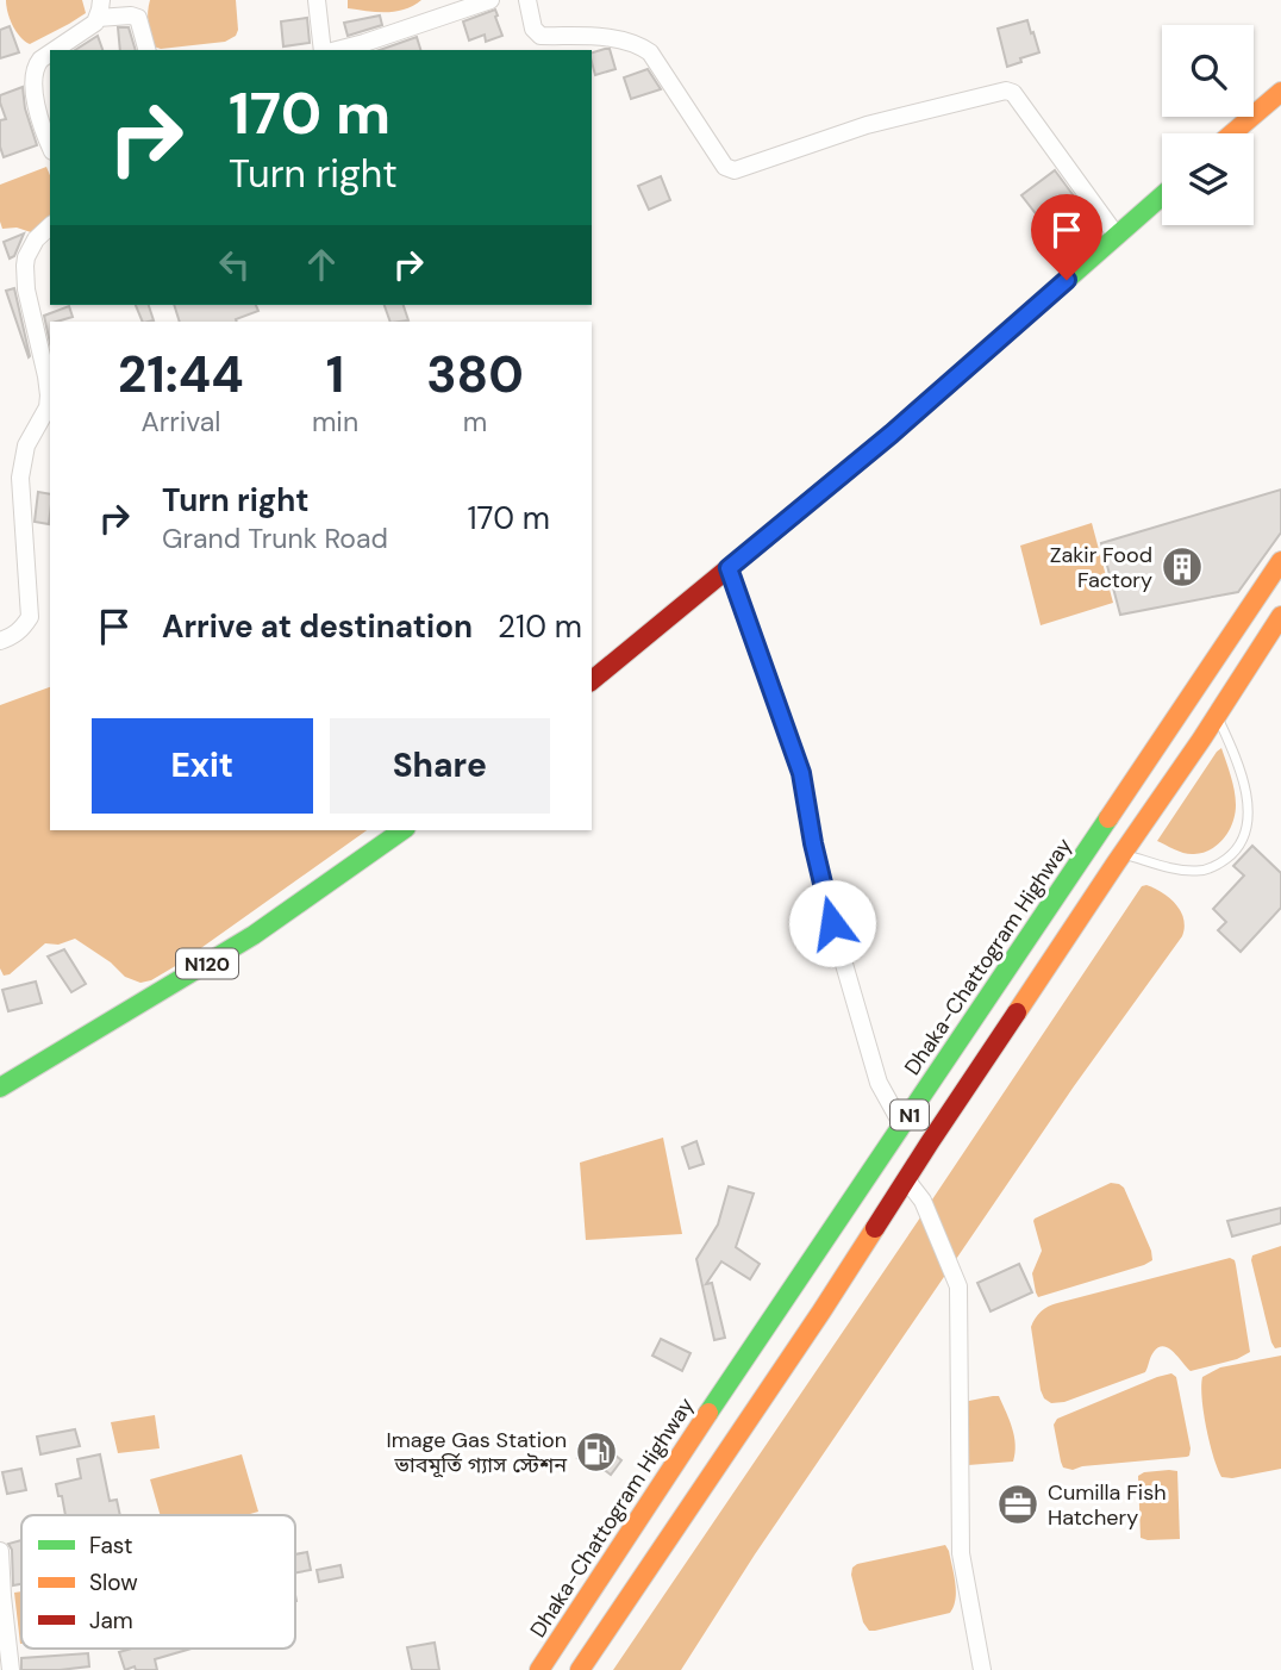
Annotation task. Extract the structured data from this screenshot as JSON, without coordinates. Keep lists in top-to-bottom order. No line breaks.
{"streets":{"highway":["Dhaka-Chattogram Highway","N120","N1"]},"places":{"building":["Zakir Food Factory"],"fuel station":["Image Gas Station ভাবমূর্তি গ্যাস স্টেশন"],"office":["Cumilla Fish Hatchery"]},"legend":["Fast","Slow","Jam"],"page":{"turn":["170 m","Turn right"],"eta":["21:44","Arrival","1","min","380","m"],"list":[{"name":"Turn right","note":"Grand Trunk Road","value":"170 m"},{"name":"Arrive at destination","value":"210 m"}],"buttons":["Exit","Share"]}}
